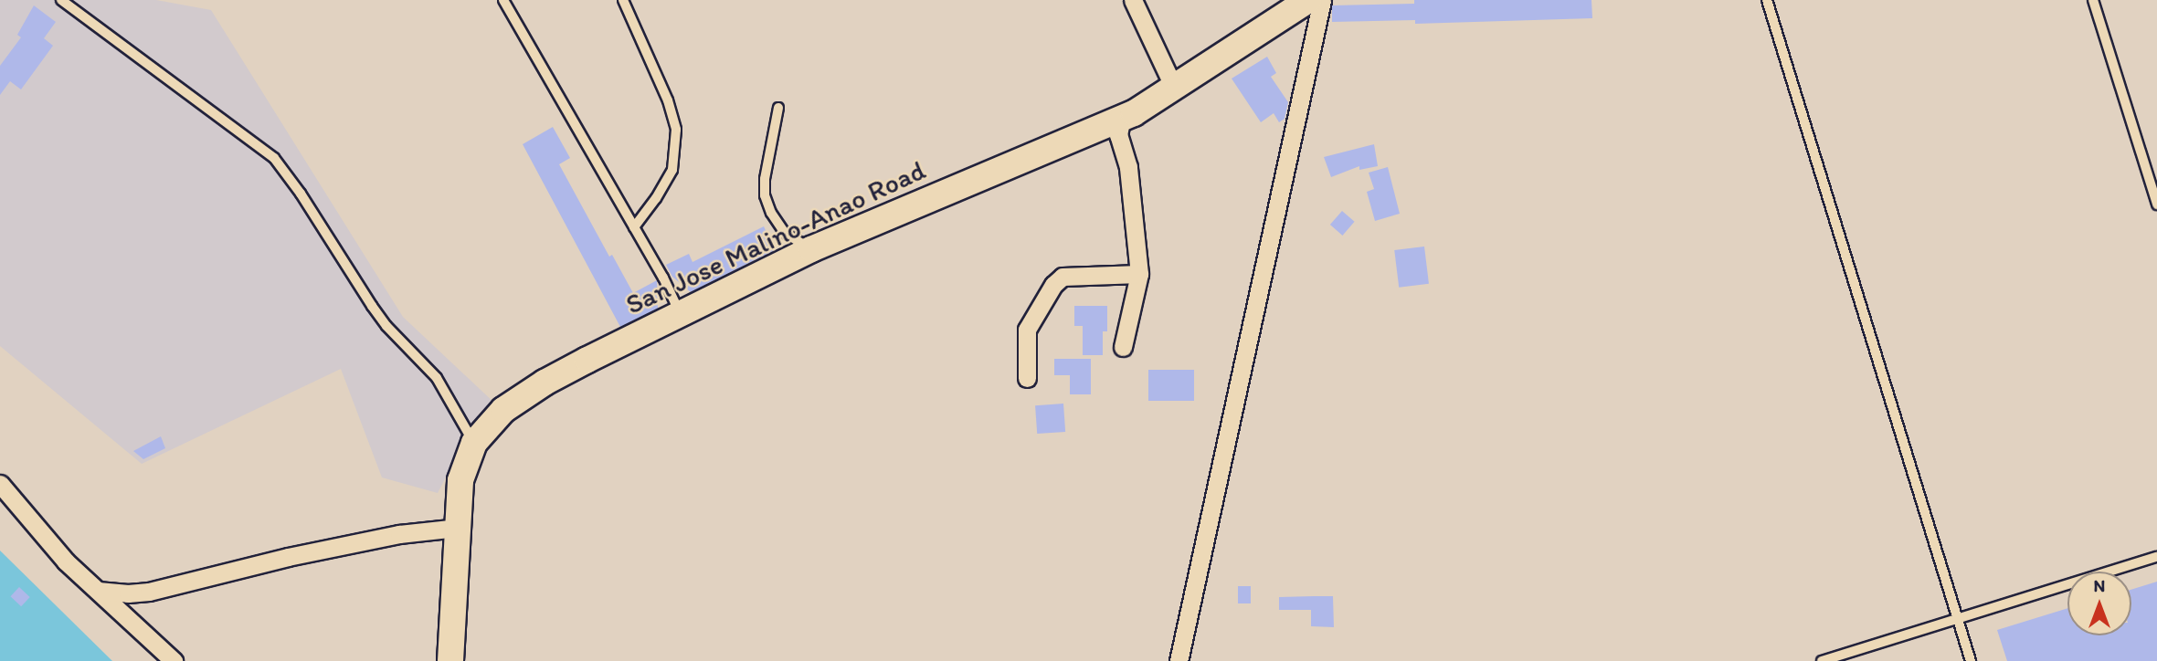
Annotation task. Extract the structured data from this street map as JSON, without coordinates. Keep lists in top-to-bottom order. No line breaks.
{"streets":{"main road":["San Jose Malino-Anao Road"]},"north":"top"}
